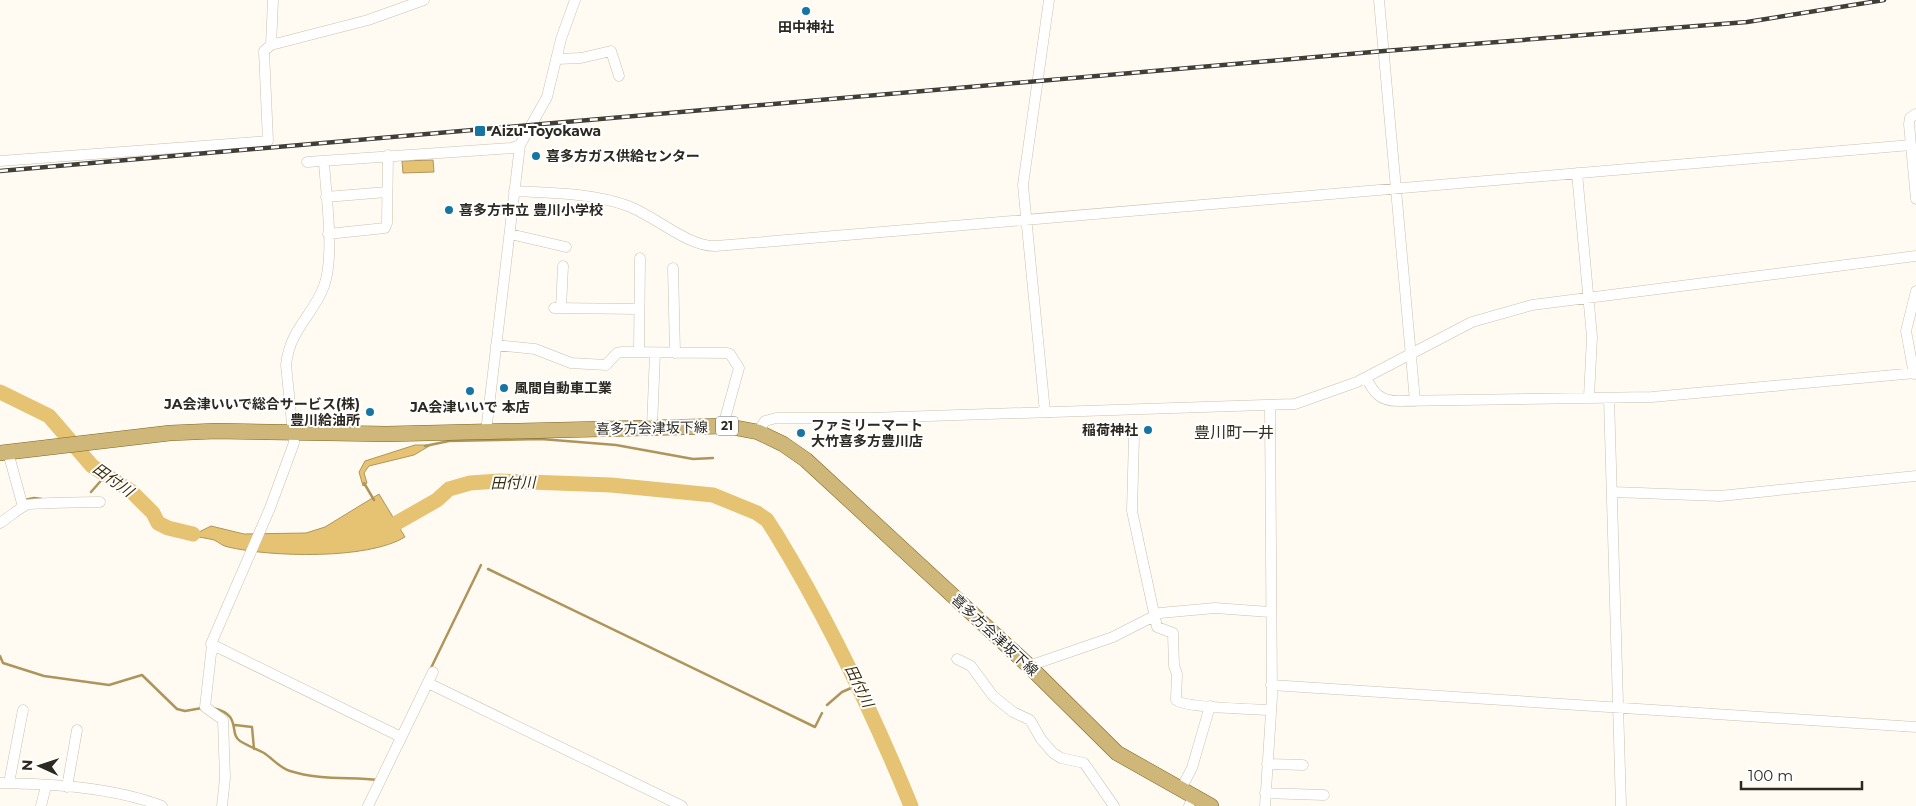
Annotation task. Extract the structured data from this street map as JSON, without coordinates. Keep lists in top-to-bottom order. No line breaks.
{"streets":{"main road":["21","喜多方会津坂下線"]},"districts":["豊川町一井"],"water":["田付川"],"places":{"other":["田中神社","喜多方ガス供給センター","喜多方市立 豊川小学校","風間自動車工業","JA会津いいで 本店","JA会津いいで総合サービス(株) 豊川給油所","稲荷神社","ファミリーマート 大竹喜多方豊川店"],"transit":["Aizu-Toyokawa"]},"scale_bar":"100 m","north":"left"}
